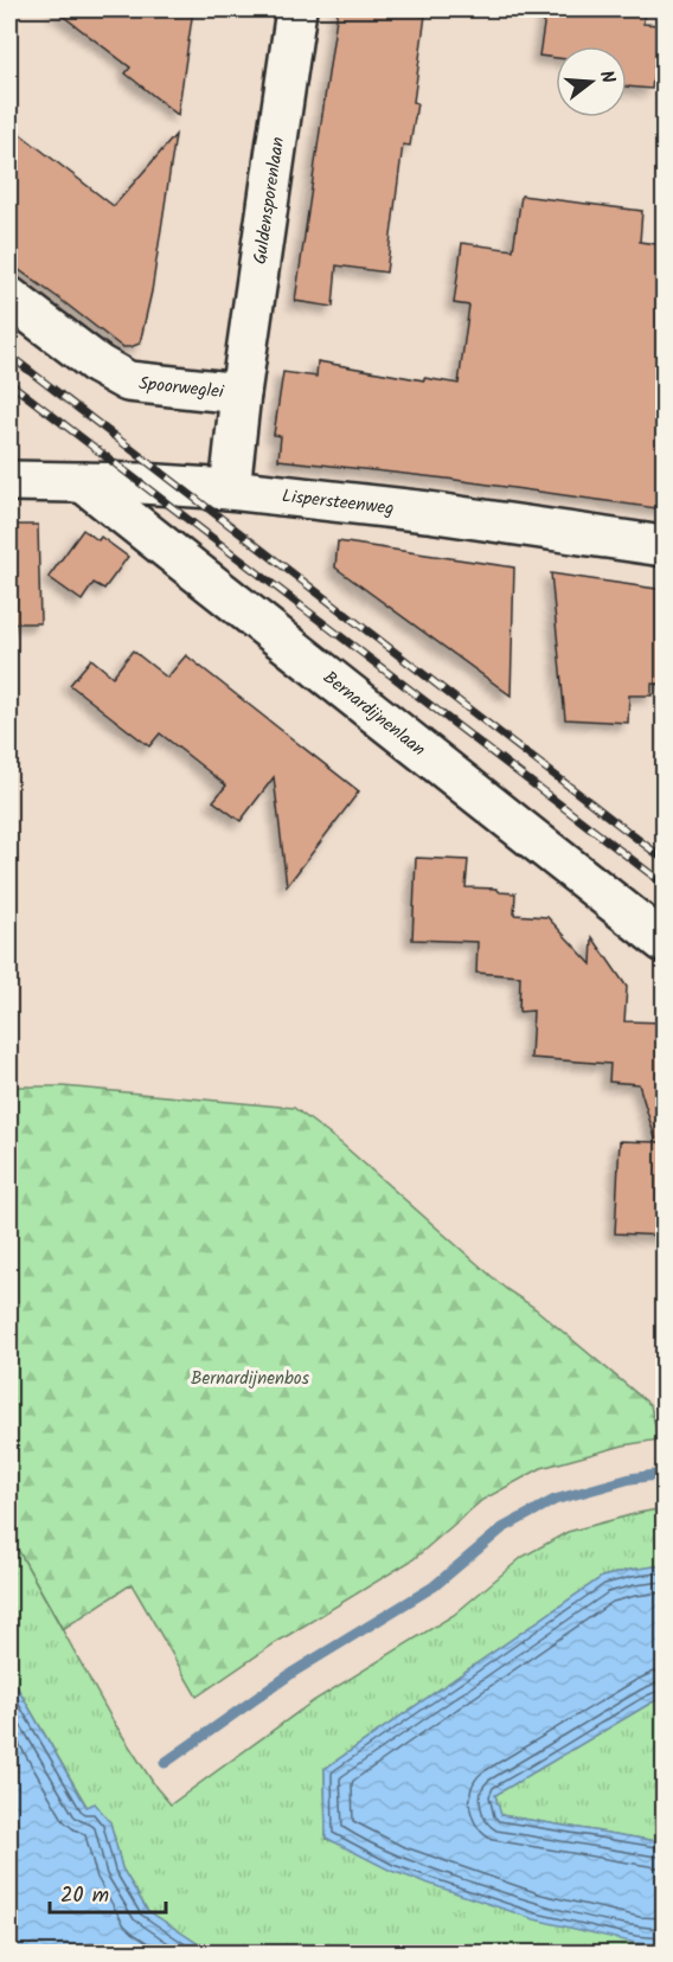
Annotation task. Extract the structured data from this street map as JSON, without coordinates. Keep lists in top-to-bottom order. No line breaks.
{"streets":{"street":["Guldensporenlaan","Spoorweglei","Lispersteenweg","Bernardijnenlaan"]},"crossings":[["Guldensporenlaan","Spoorweglei"],["Spoorweglei","Lispersteenweg"],["Lispersteenweg","Bernardijnenlaan"]],"parks":["Bernardijnenbos"],"scale_bar":"20 m","north":"right"}
